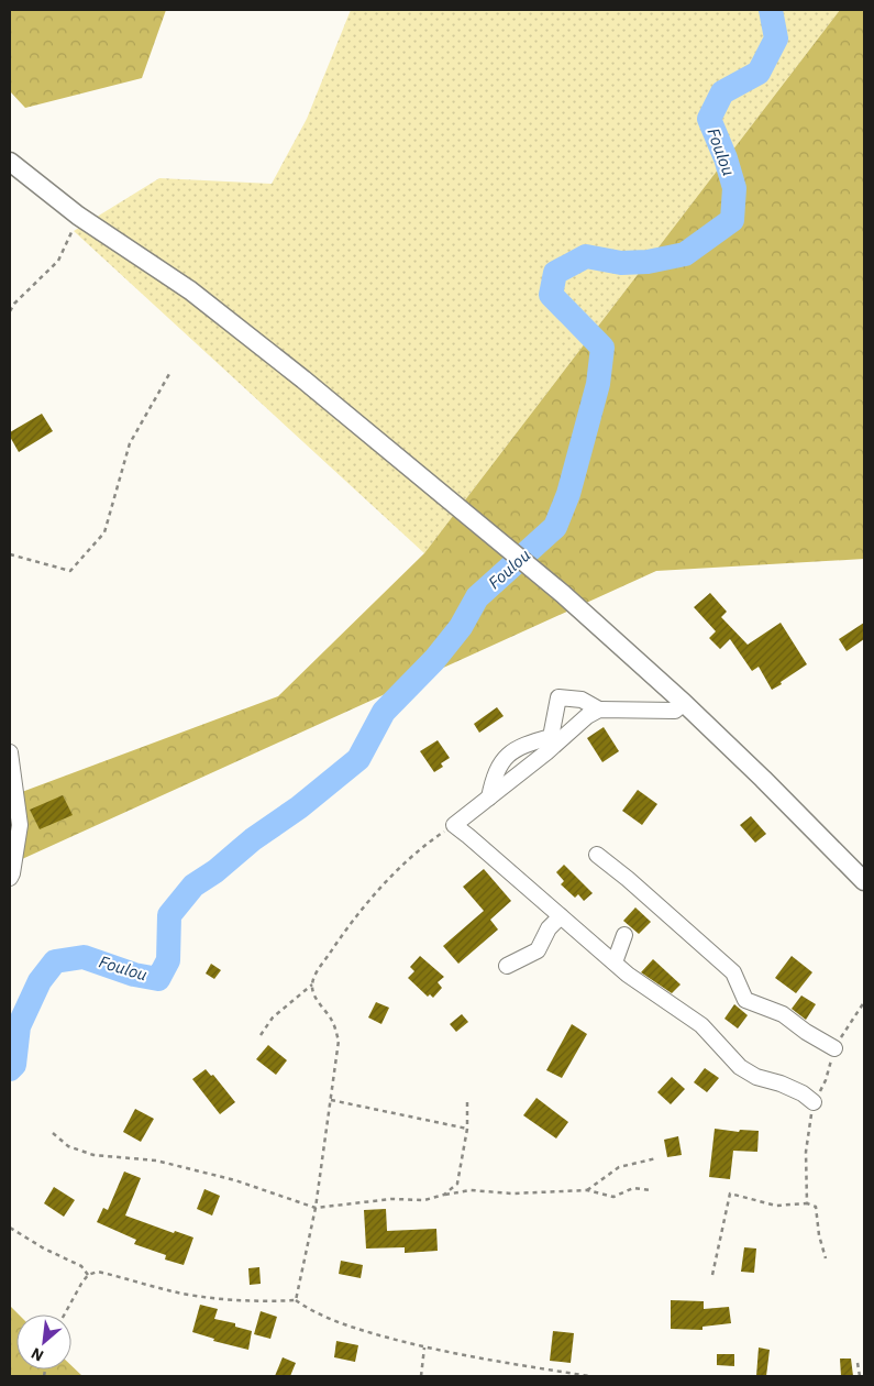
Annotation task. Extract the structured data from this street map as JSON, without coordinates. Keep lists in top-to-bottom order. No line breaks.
{"water":["Foulou"],"north":"bottom left"}
